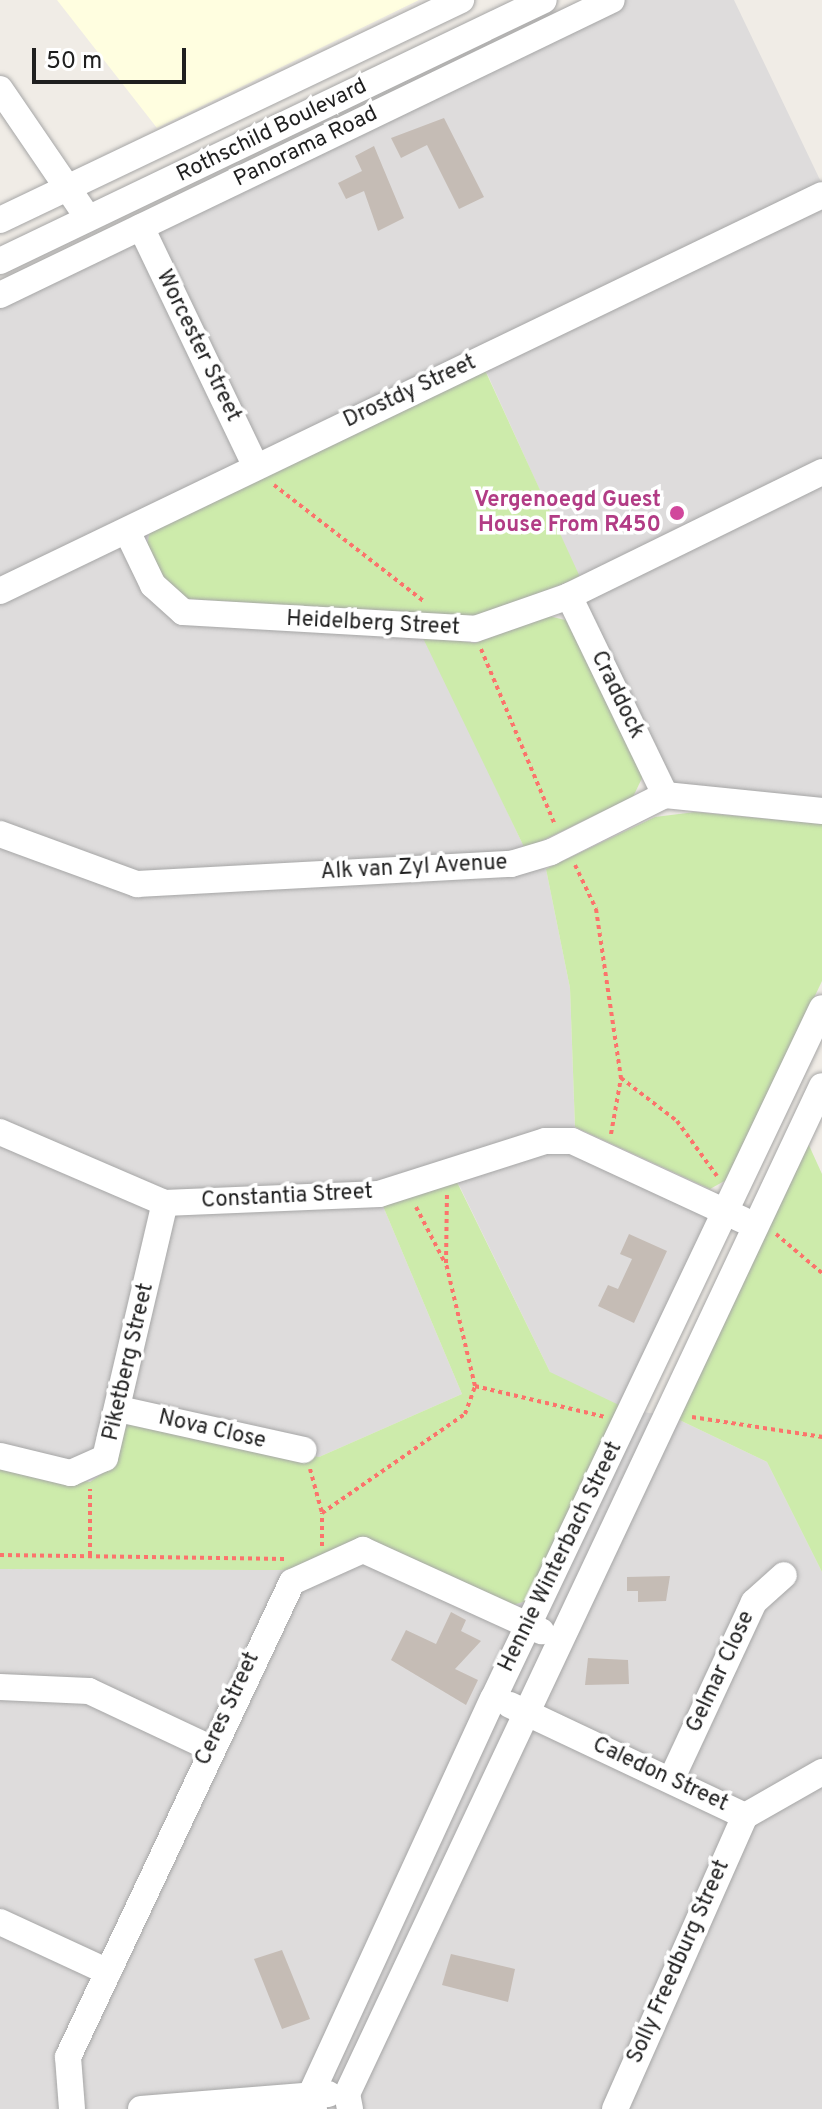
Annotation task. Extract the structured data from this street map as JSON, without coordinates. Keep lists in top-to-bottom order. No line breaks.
{"streets":{"street":["Rothschild Boulevard","Panorama Road","Worcester Street","Drostdy Street","Heidelberg Street","Craddock","Alk van Zyl Avenue","Constantia Street","Piketberg Street","Nova Close","Hennie Winterbach Street","Gelmar Close","Ceres Street","Caledon Street","Solly Freedburg Street"]},"crossings":[["Panorama Road","Worcester Street"],["Worcester Street","Drostdy Street"],["Drostdy Street","Heidelberg Street"],["Heidelberg Street","Craddock"],["Craddock","Alk van Zyl Avenue"],["Constantia Street","Piketberg Street"],["Constantia Street","Hennie Winterbach Street"],["Piketberg Street","Nova Close"],["Hennie Winterbach Street","Ceres Street"],["Hennie Winterbach Street","Caledon Street"],["Gelmar Close","Caledon Street"],["Caledon Street","Solly Freedburg Street"]],"places":["Vergenoegd Guest House From R450"],"scale_bar":"50 m"}
